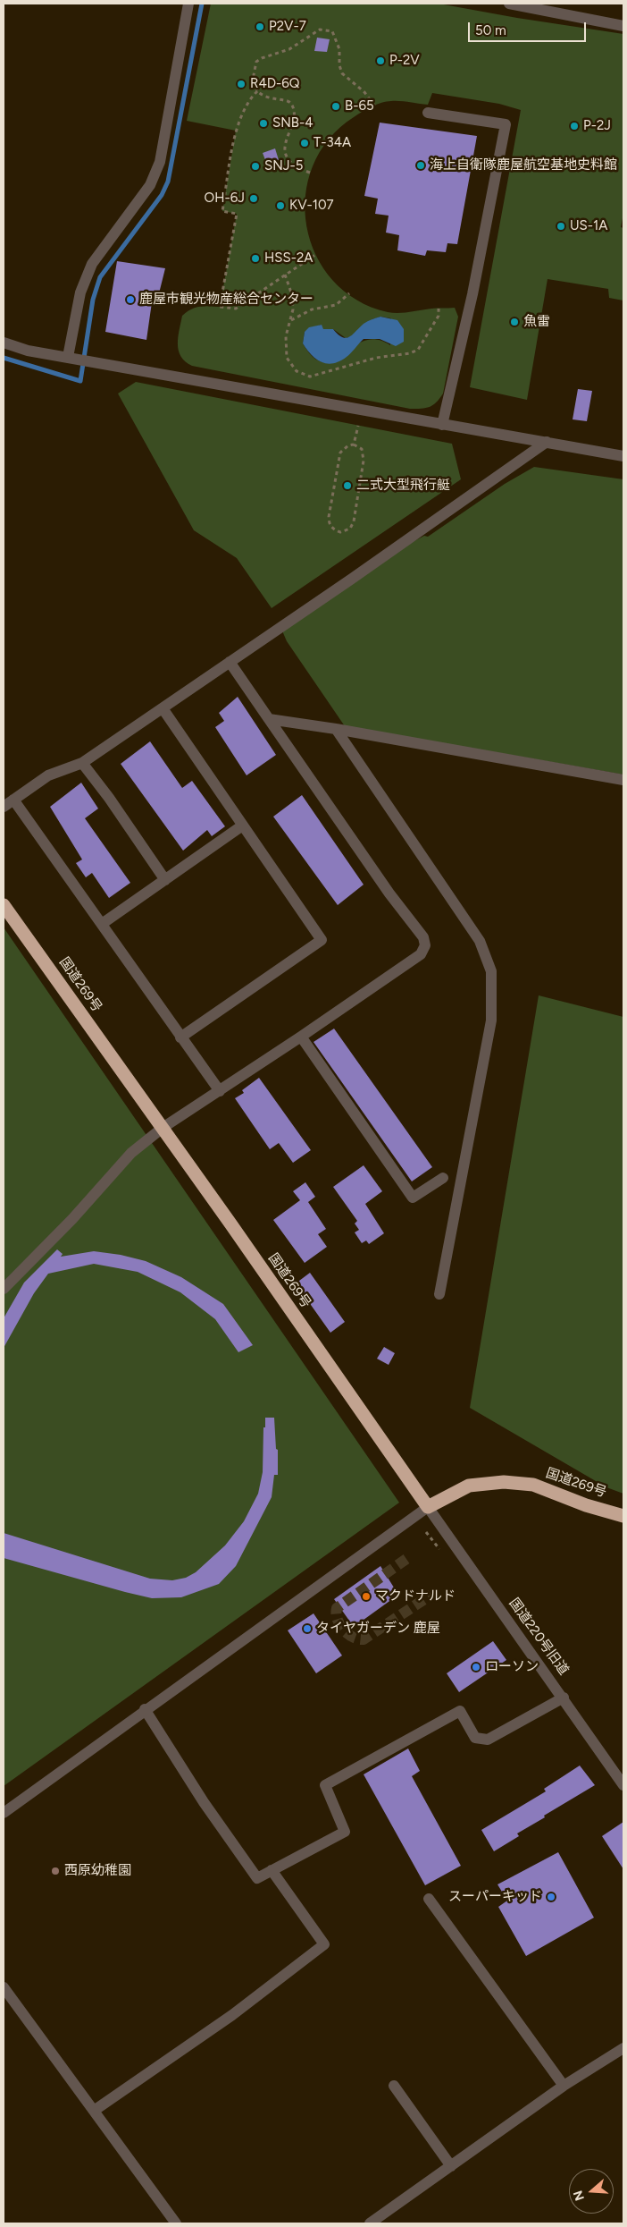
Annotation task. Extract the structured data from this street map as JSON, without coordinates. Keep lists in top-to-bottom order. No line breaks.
{"streets":{"highway":["国道269号"],"street":["国道220号旧道"]},"crossings":[["国道269号","国道220号旧道"]],"places":["P2V-7","P-2V","R4D-6Q","B-65","SNB-4","P-2J","T-34A","海上自衛隊鹿屋航空基地史料館","SNJ-5","OH-6J","KV-107","US-1A","HSS-2A","鹿屋市観光物産総合センター","魚雷","二式大型飛行艇","マクドナルド","タイヤガーデン 鹿屋","ローソン","西原幼稚園","スーパーキッド"],"scale_bar":"50 m","north":"left"}
